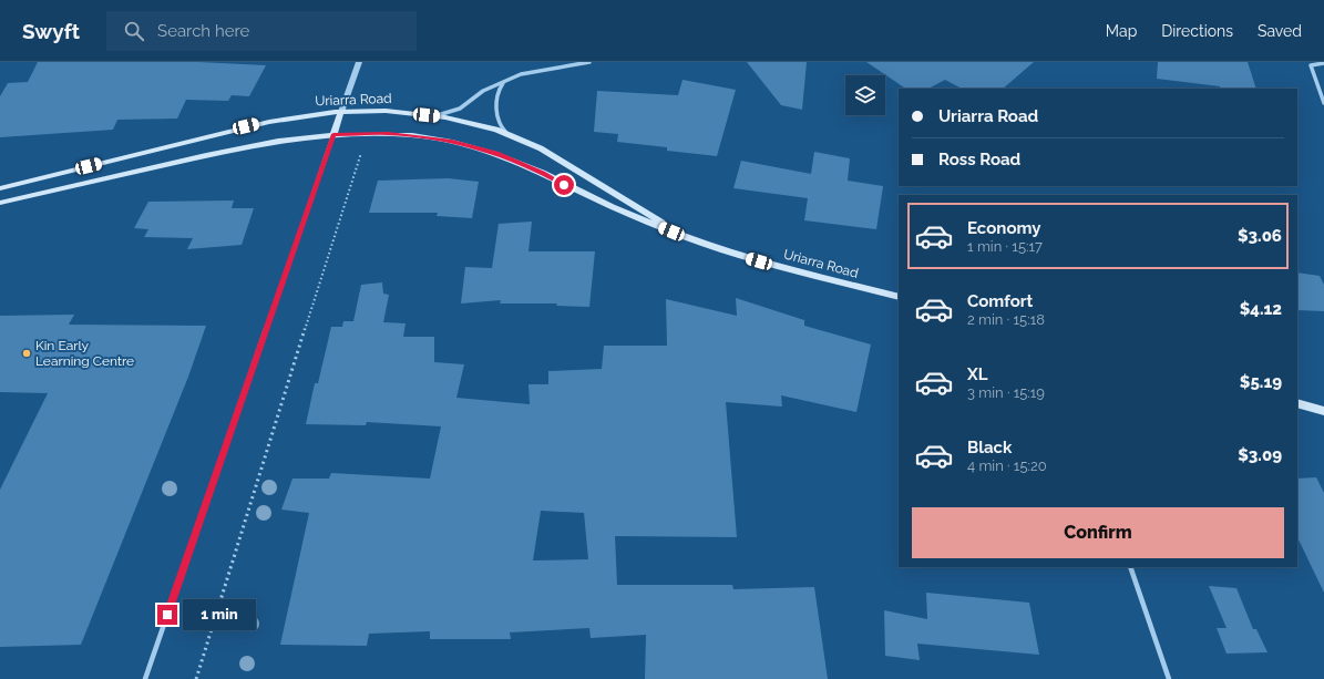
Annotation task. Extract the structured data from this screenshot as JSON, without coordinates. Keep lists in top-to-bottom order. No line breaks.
{"streets":{"main road":["Uriarra Road"]},"places":["Kin Early Learning Centre"],"page":{"header":"Swyft","search":"Search here","nav":["Map","Directions","Saved"],"banner":["Uriarra Road","Ross Road"],"list":[{"name":"Economy","note":"1 min · 15:17","value":"$3.06"},{"name":"Comfort","note":"2 min · 15:18","value":"$4.12"},{"name":"XL","note":"3 min · 15:19","value":"$5.19"},{"name":"Black","note":"4 min · 15:20","value":"$3.09"}],"buttons":"Confirm","bubble":"1 min"}}
